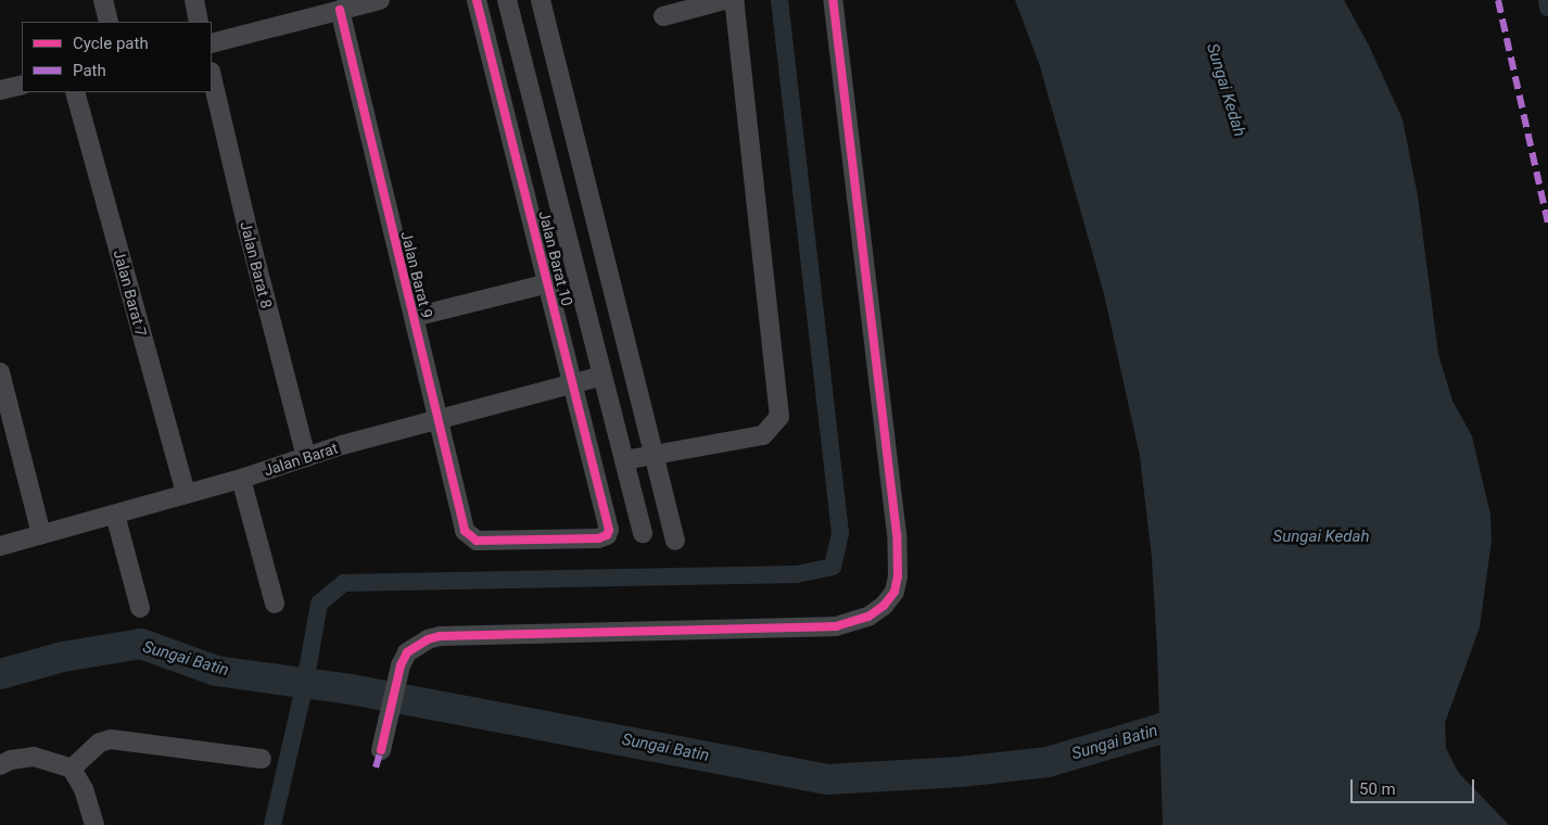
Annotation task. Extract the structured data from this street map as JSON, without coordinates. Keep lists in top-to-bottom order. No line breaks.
{"streets":{"street":["Jalan Barat 10","Jalan Barat 8","Jalan Barat 9","Jalan Barat 7","Jalan Barat"]},"crossings":[["Jalan Barat 10","Jalan Barat 9"],["Jalan Barat 10","Jalan Barat"],["Jalan Barat 8","Jalan Barat"],["Jalan Barat 9","Jalan Barat"],["Jalan Barat 7","Jalan Barat"]],"water":["Sungai Kedah","Sungai Batin"],"legend":["Cycle path","Path"],"scale_bar":"50 m"}
